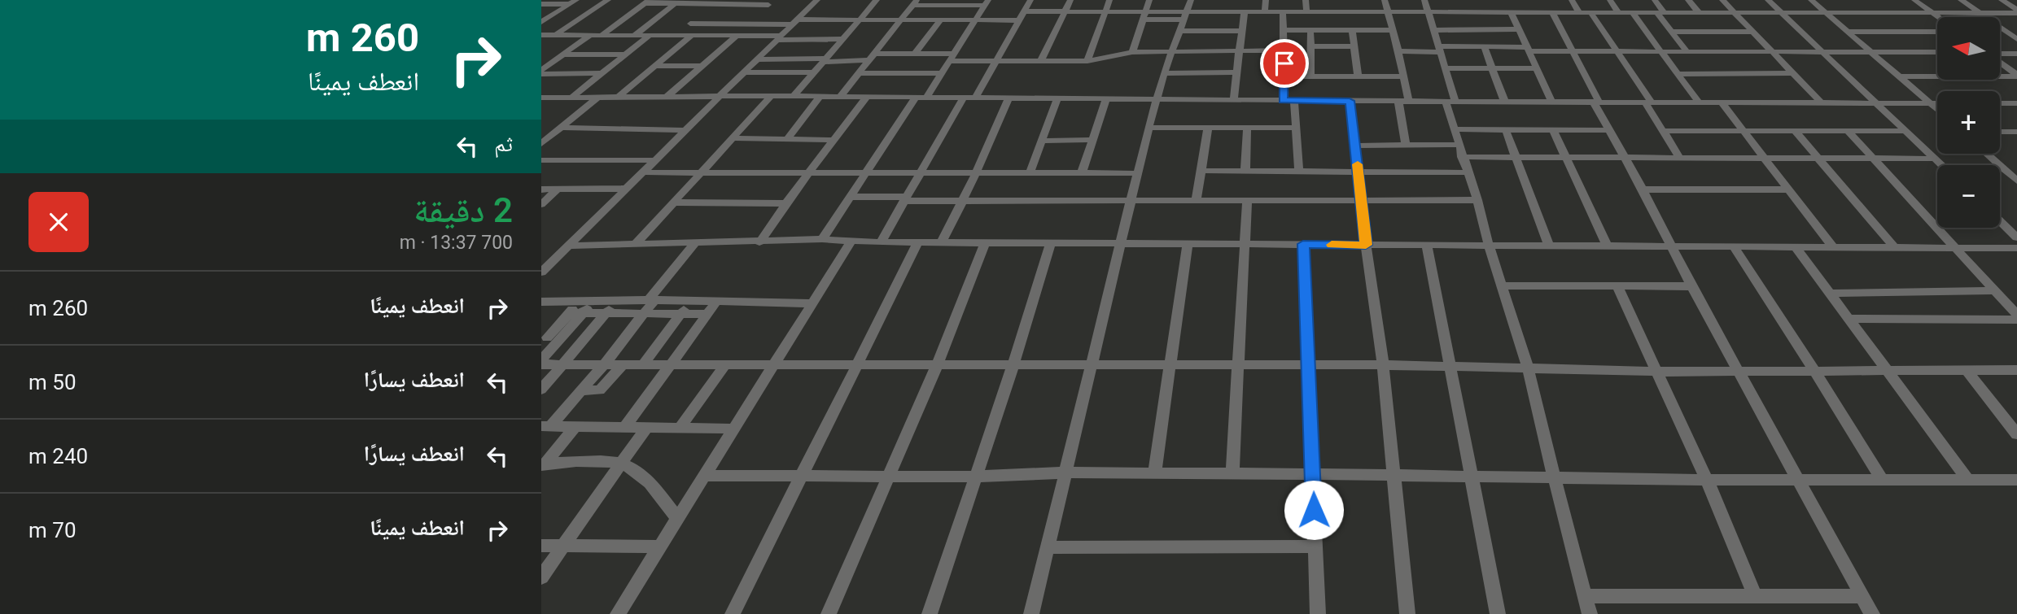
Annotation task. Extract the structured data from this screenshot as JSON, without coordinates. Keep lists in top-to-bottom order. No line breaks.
{"north":"left","page":{"turn":["260 m","انعطف يمينًا"],"map_buttons":["+","−"],"then":"ثم","heading":["2 دقيقة","700 m · 13:37"],"list":[{"name":"انعطف يمينًا","value":"260 m"},{"name":"انعطف يسارًا","value":"50 m"},{"name":"انعطف يسارًا","value":"240 m"},{"name":"انعطف يمينًا","value":"70 m"}]}}
